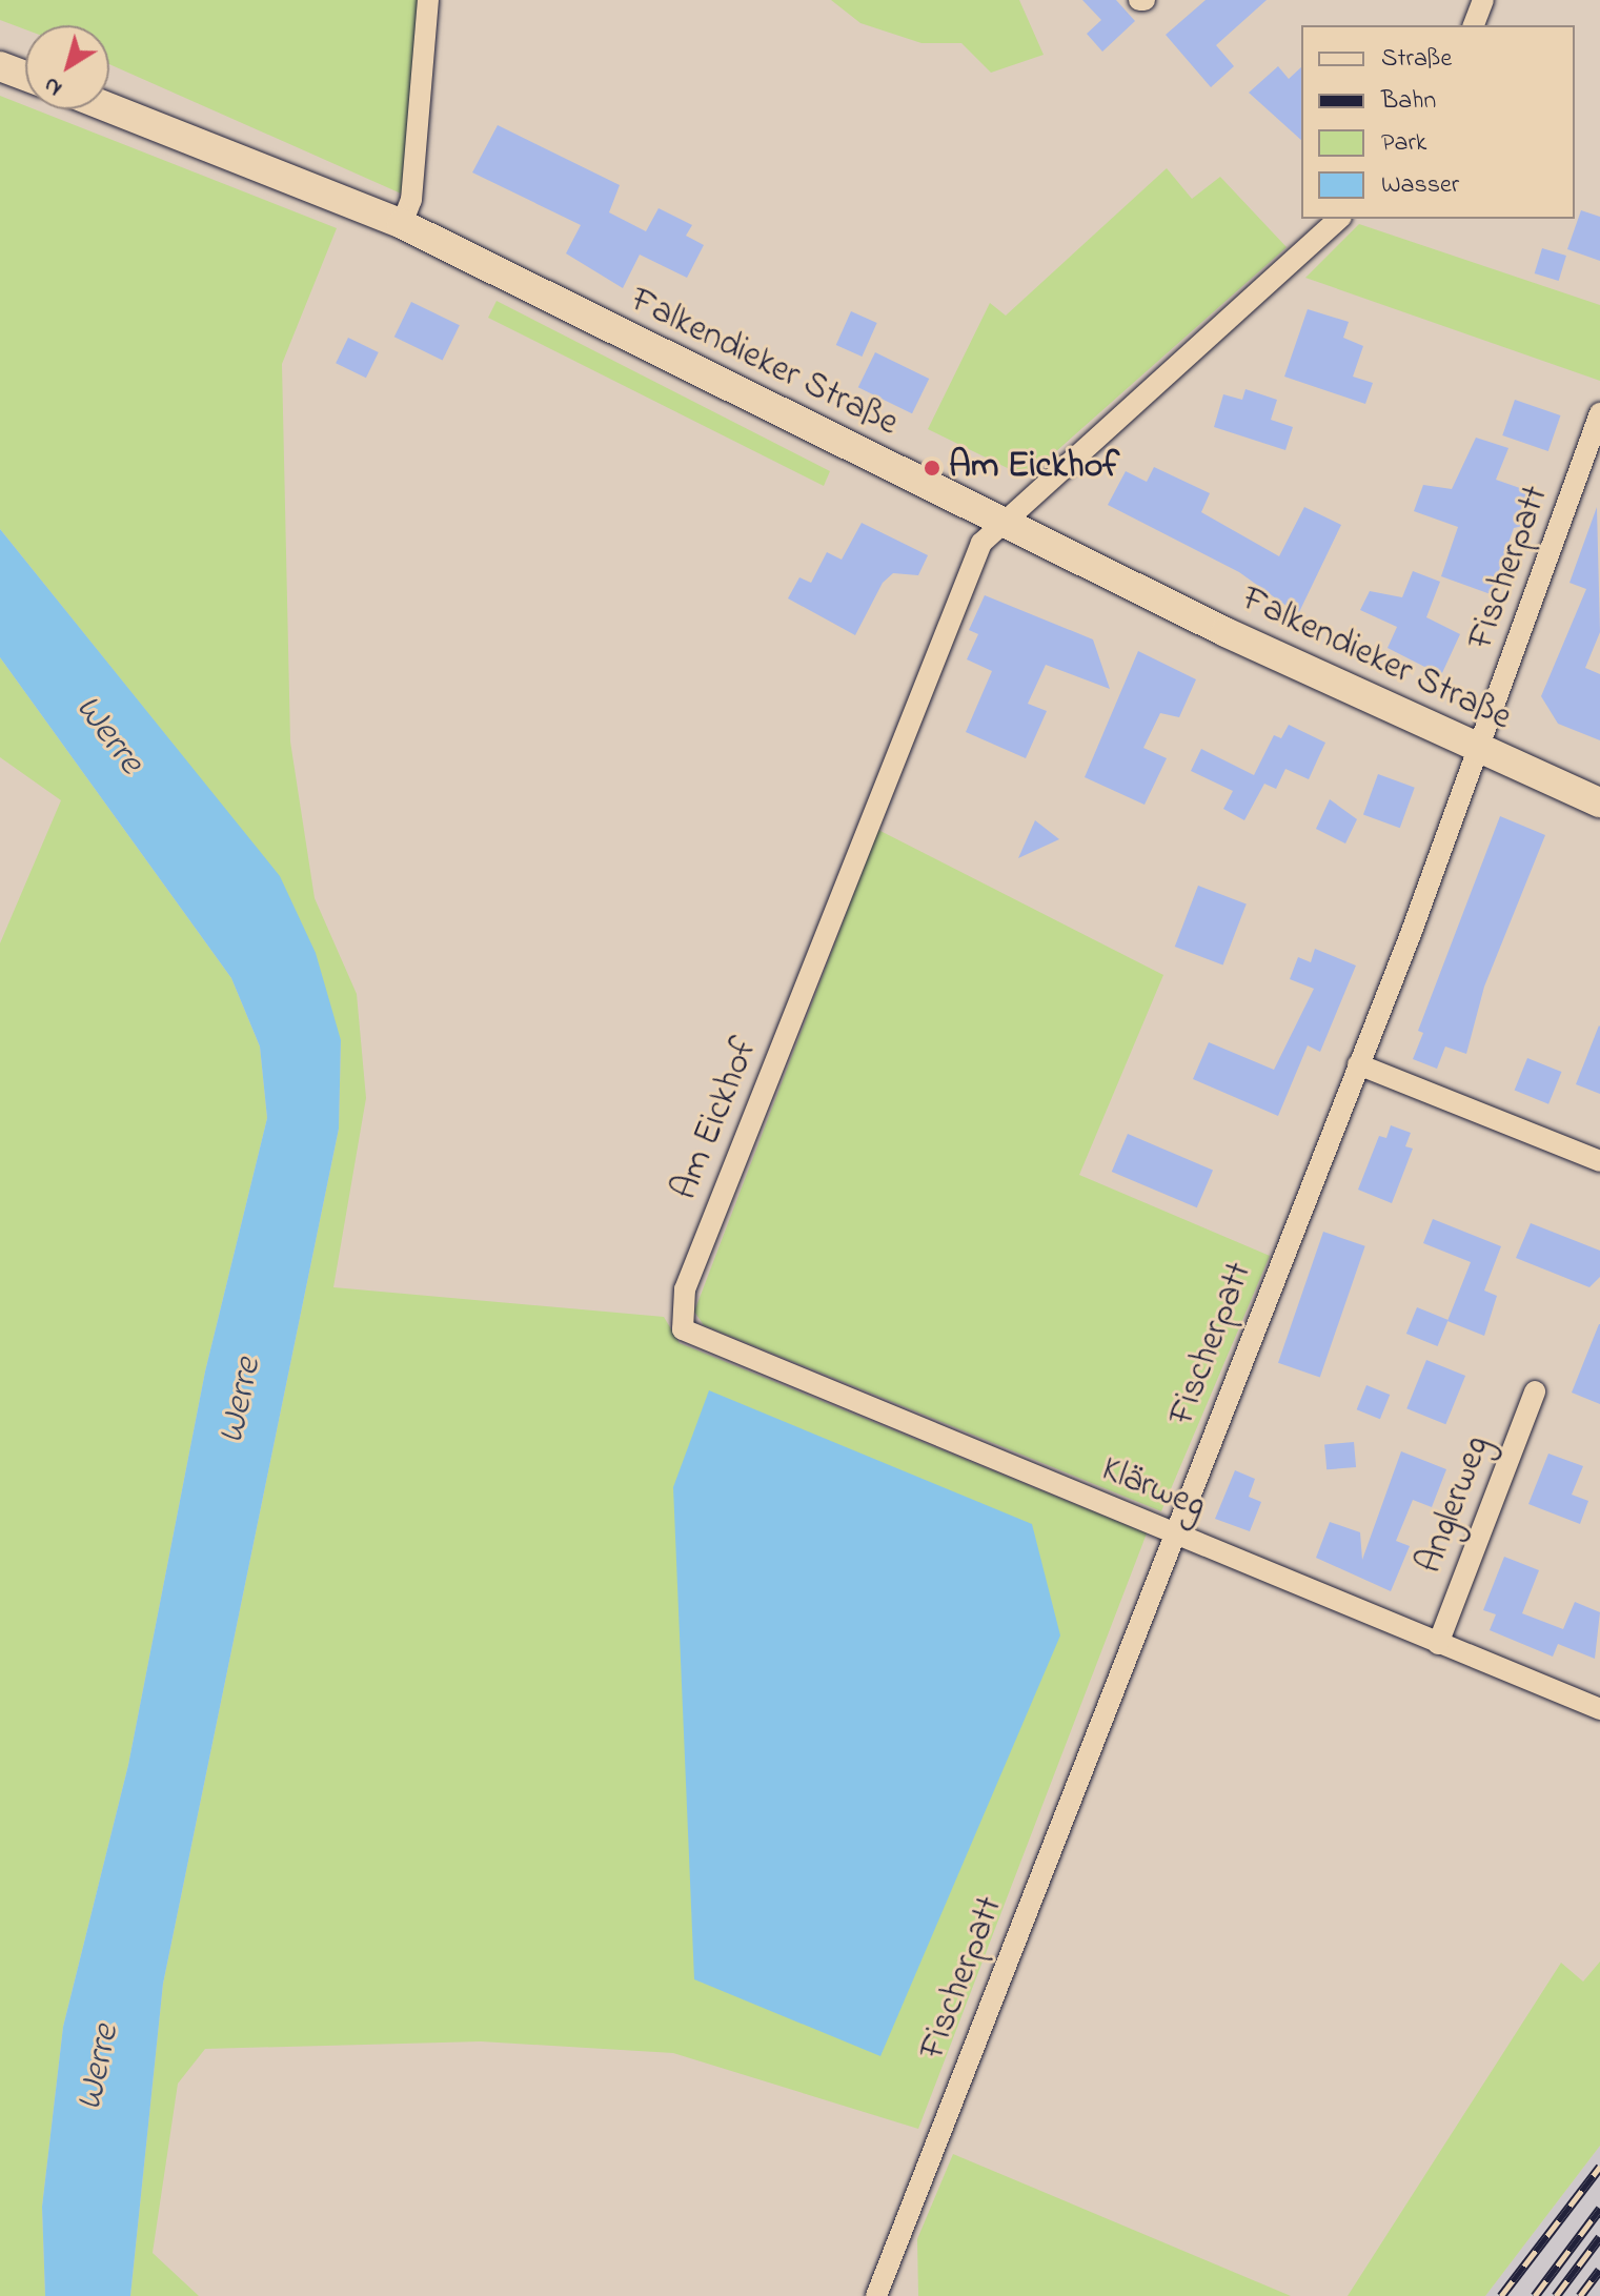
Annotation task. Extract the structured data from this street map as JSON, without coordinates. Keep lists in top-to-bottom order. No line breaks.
{"streets":{"street":["Falkendieker Straße","Fischerpatt","Am Eickhof","Klärweg","Anglerweg"]},"crossings":[["Falkendieker Straße","Fischerpatt"],["Falkendieker Straße","Am Eickhof"],["Fischerpatt","Klärweg"],["Am Eickhof","Klärweg"],["Klärweg","Anglerweg"]],"water":["Werre"],"places":["Am Eickhof"],"legend":["Straße","Bahn","Park","Wasser"],"north":"bottom left"}
